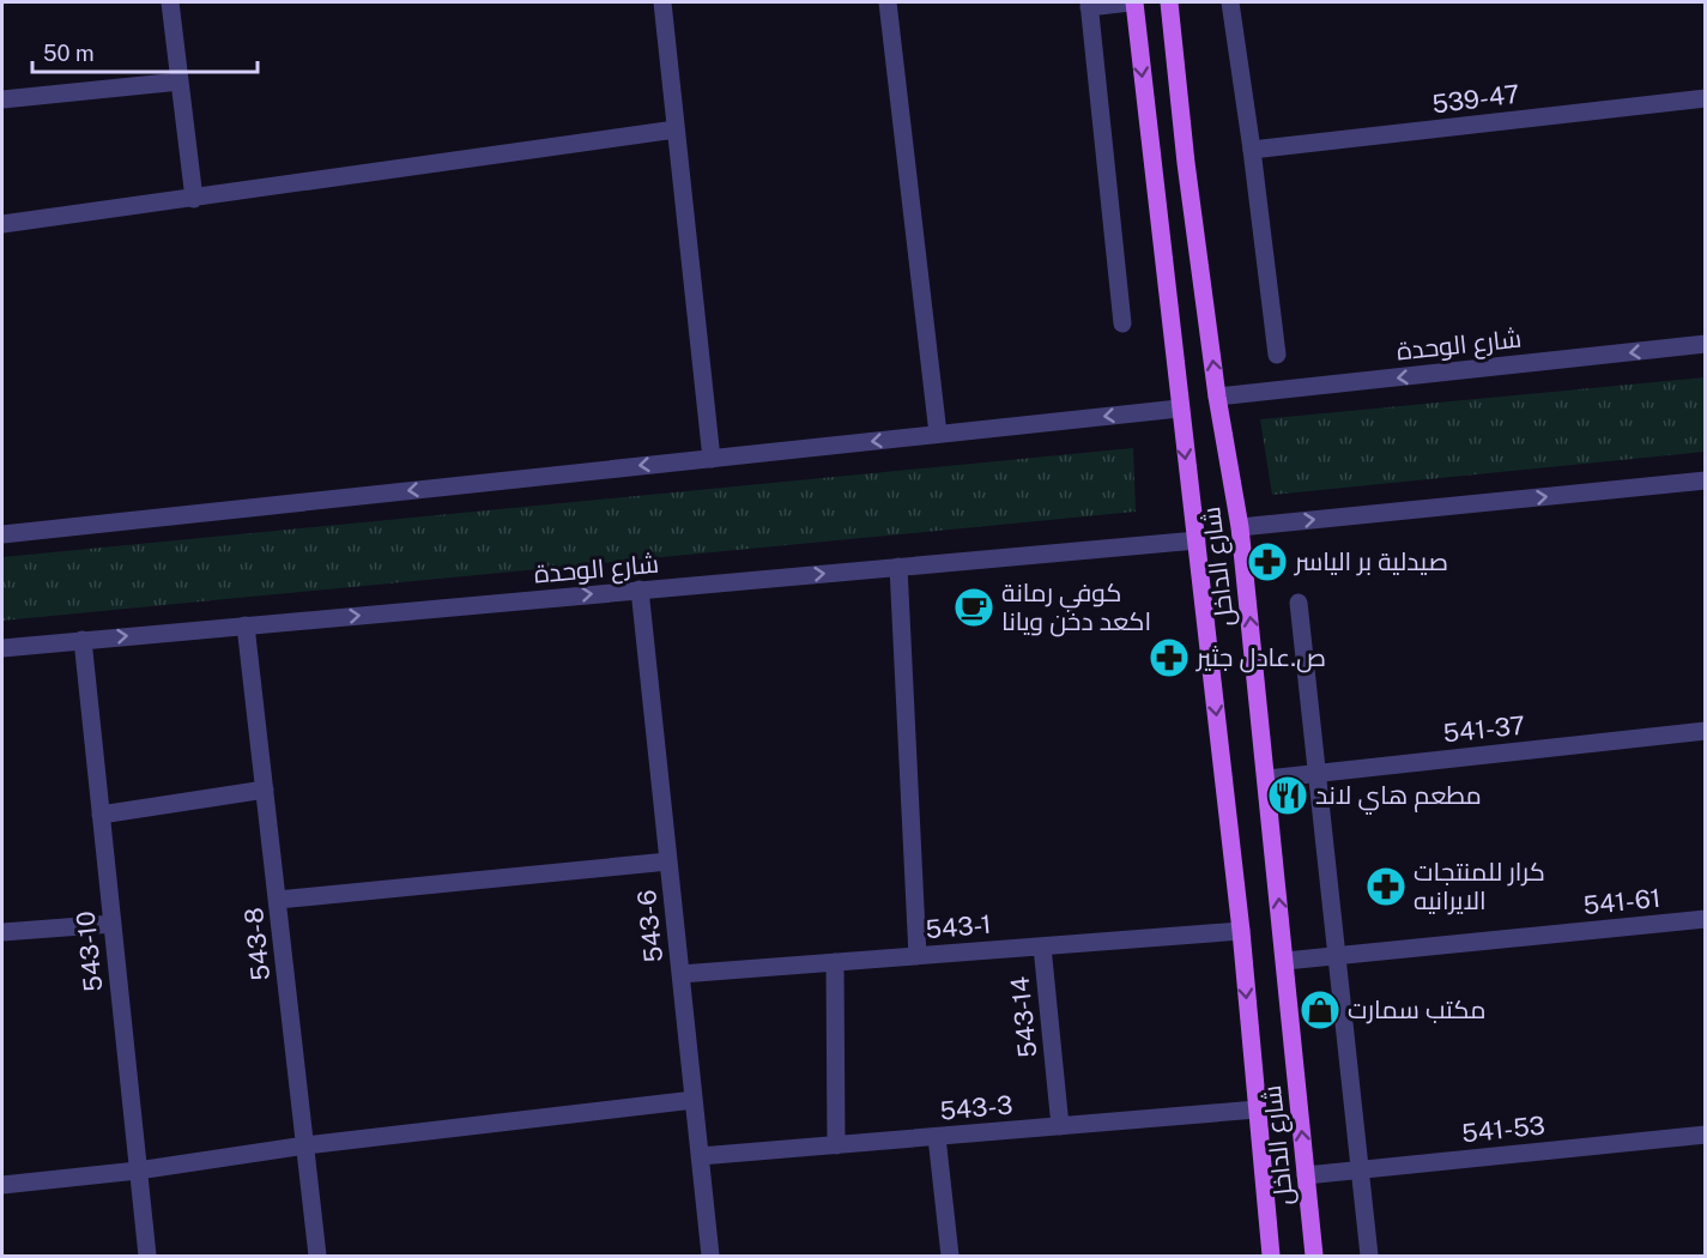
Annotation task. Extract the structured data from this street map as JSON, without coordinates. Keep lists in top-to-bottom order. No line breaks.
{"streets":{"main road":["شارع الداخل"],"street":["539-47","شارع الوحدة","541-37","541-61","543-6","543-1","543-8","543-10","543-14","543-3","541-53"]},"crossings":[["شارع الوحدة","شارع الداخل"],["شارع الوحدة","543-6"],["شارع الوحدة","543-8"],["شارع الوحدة","543-10"],["شارع الداخل","541-37"],["شارع الداخل","541-61"],["شارع الداخل","543-1"],["شارع الداخل","543-3"],["شارع الداخل","541-53"],["543-6","543-1"],["543-6","543-3"],["543-1","543-14"],["543-14","543-3"]],"places":{"pharmacy":["صيدلية بر الياسر","ص.عادل جثير","كرار للمنتجات الايرانيه"],"cafe":["كوفي رمانة اكعد دخن ويانا"],"restaurant":["مطعم هاي لاند"],"shop":["مكتب سمارت"]},"scale_bar":"50 m"}
